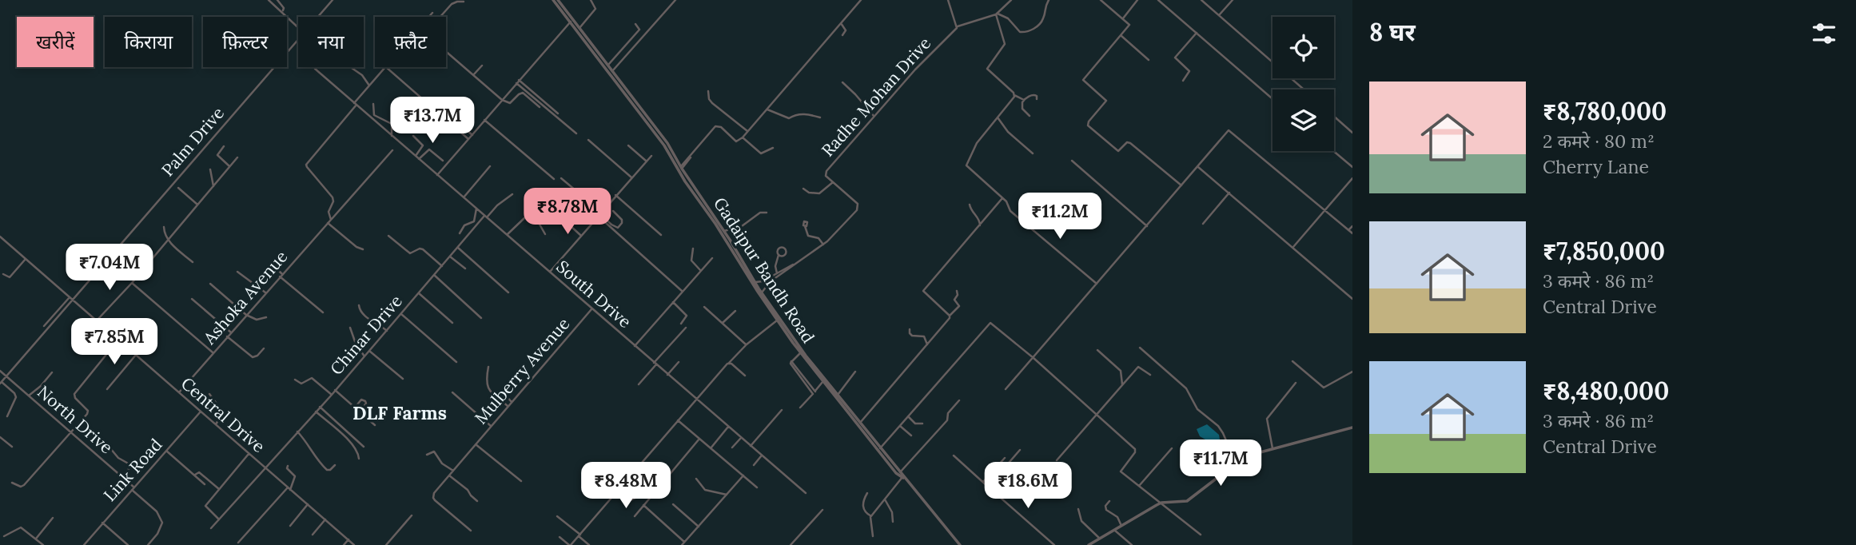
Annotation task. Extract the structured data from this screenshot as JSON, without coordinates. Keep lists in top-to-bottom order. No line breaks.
{"streets":{"street":["Radhe Mohan Drive","Palm Drive","Gadaipur Bandh Road","South Drive","Ashoka Avenue","Chinar Drive","Mulberry Avenue","Central Drive","North Drive","Link Road"]},"crossings":[["Radhe Mohan Drive","Gadaipur Bandh Road"],["Palm Drive","Central Drive"],["Palm Drive","North Drive"],["South Drive","Chinar Drive"],["South Drive","Mulberry Avenue"],["Ashoka Avenue","Central Drive"],["Chinar Drive","Central Drive"],["Central Drive","Link Road"],["North Drive","Link Road"]],"districts":["DLF Farms"],"page":{"heading":"8 घर","chip":["खरीदें","किराया","फ़िल्टर","नया","फ़्लैट"],"list":[{"name":"₹8,780,000","note":"2 कमरे · 80 m² · Cherry Lane"},{"name":"₹7,850,000","note":"3 कमरे · 86 m² · Central Drive"},{"name":"₹8,480,000","note":"3 कमरे · 86 m² · Central Drive"}],"price":["₹13.7M","₹8.78M","₹11.2M","₹7.04M","₹7.85M","₹11.7M","₹8.48M","₹18.6M"]}}
